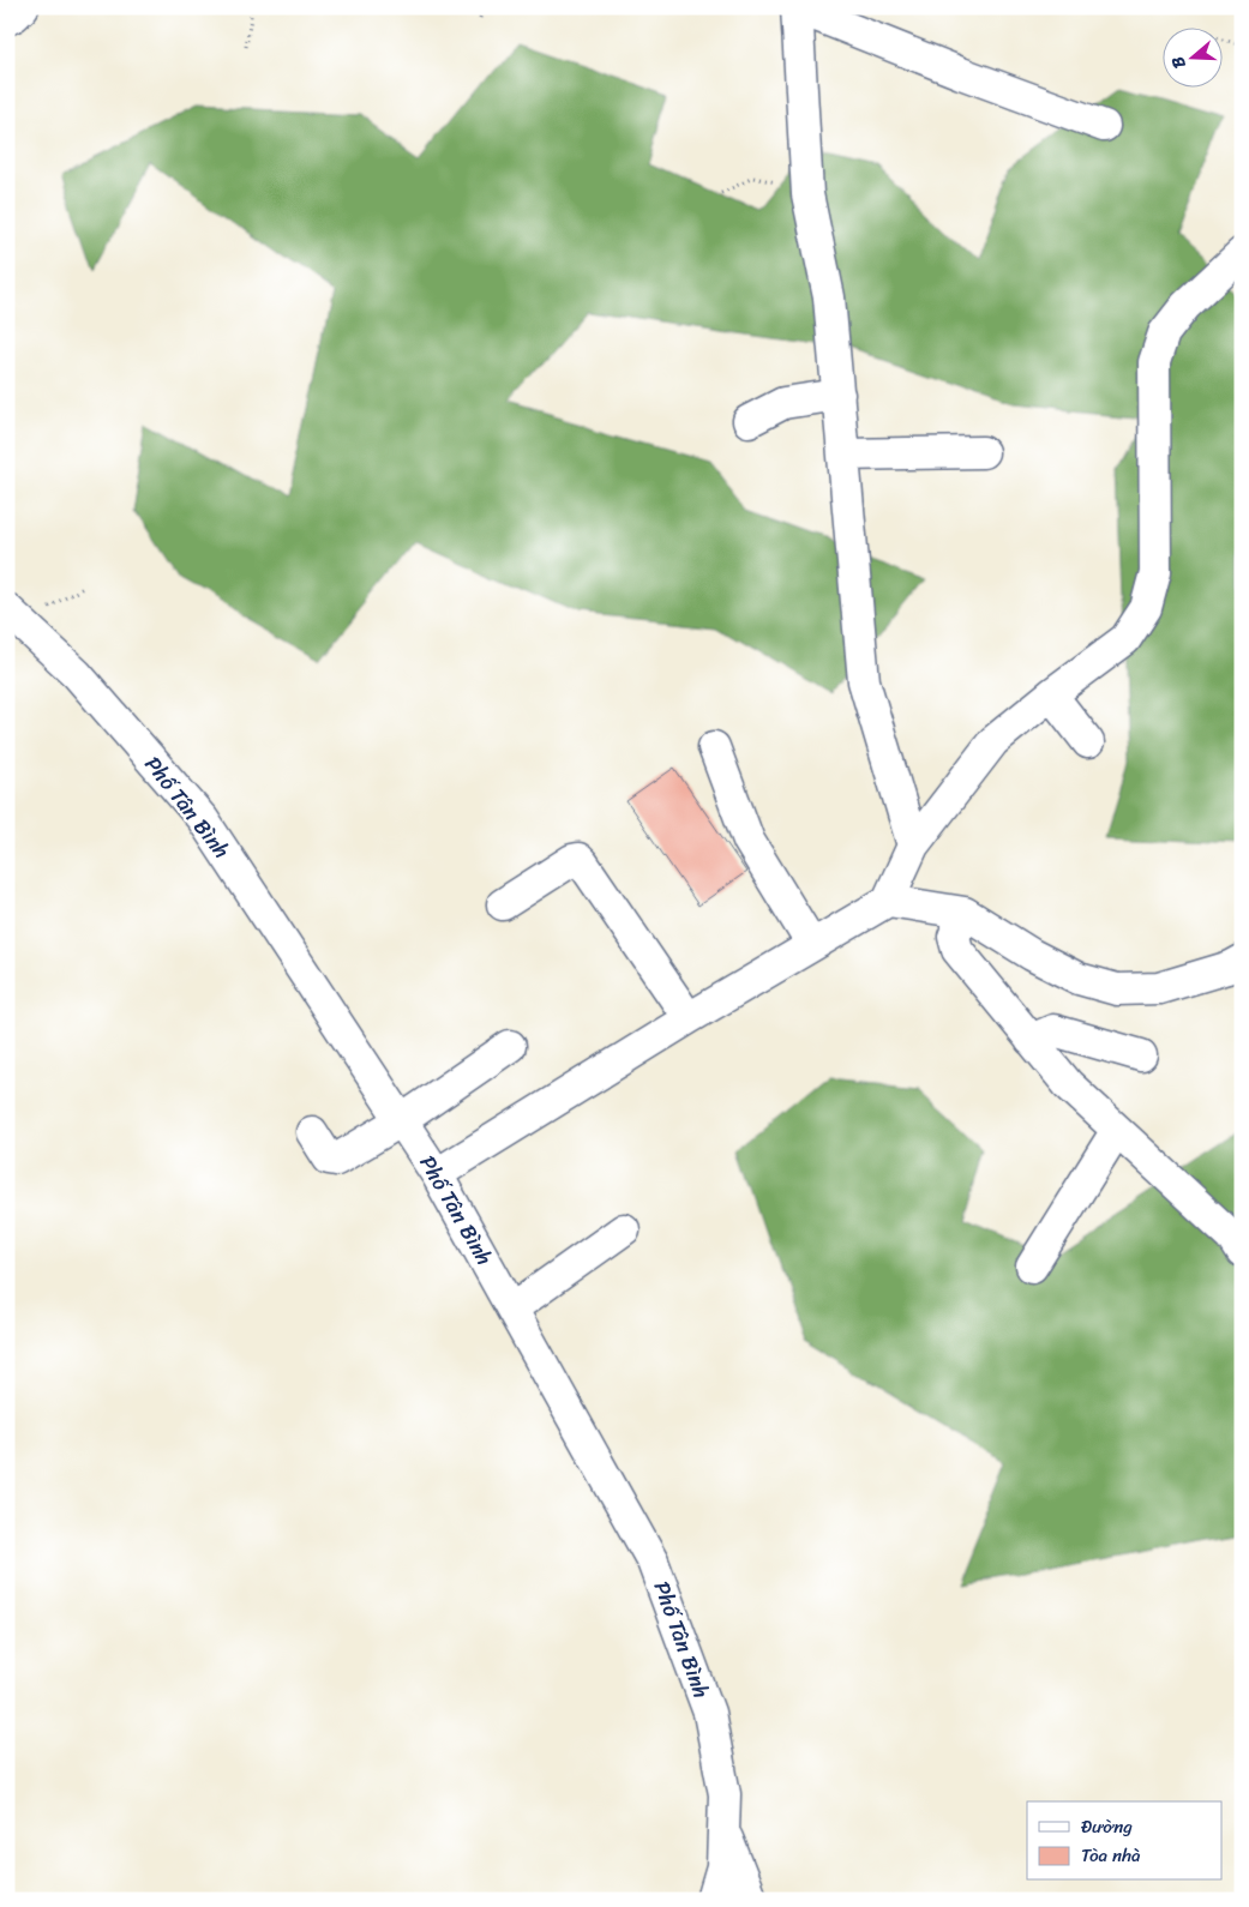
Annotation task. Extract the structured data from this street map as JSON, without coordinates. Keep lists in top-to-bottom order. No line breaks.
{"streets":{"street":["Phố Tân Bình"]},"legend":["Đường","Tòa nhà"],"north":"left"}
